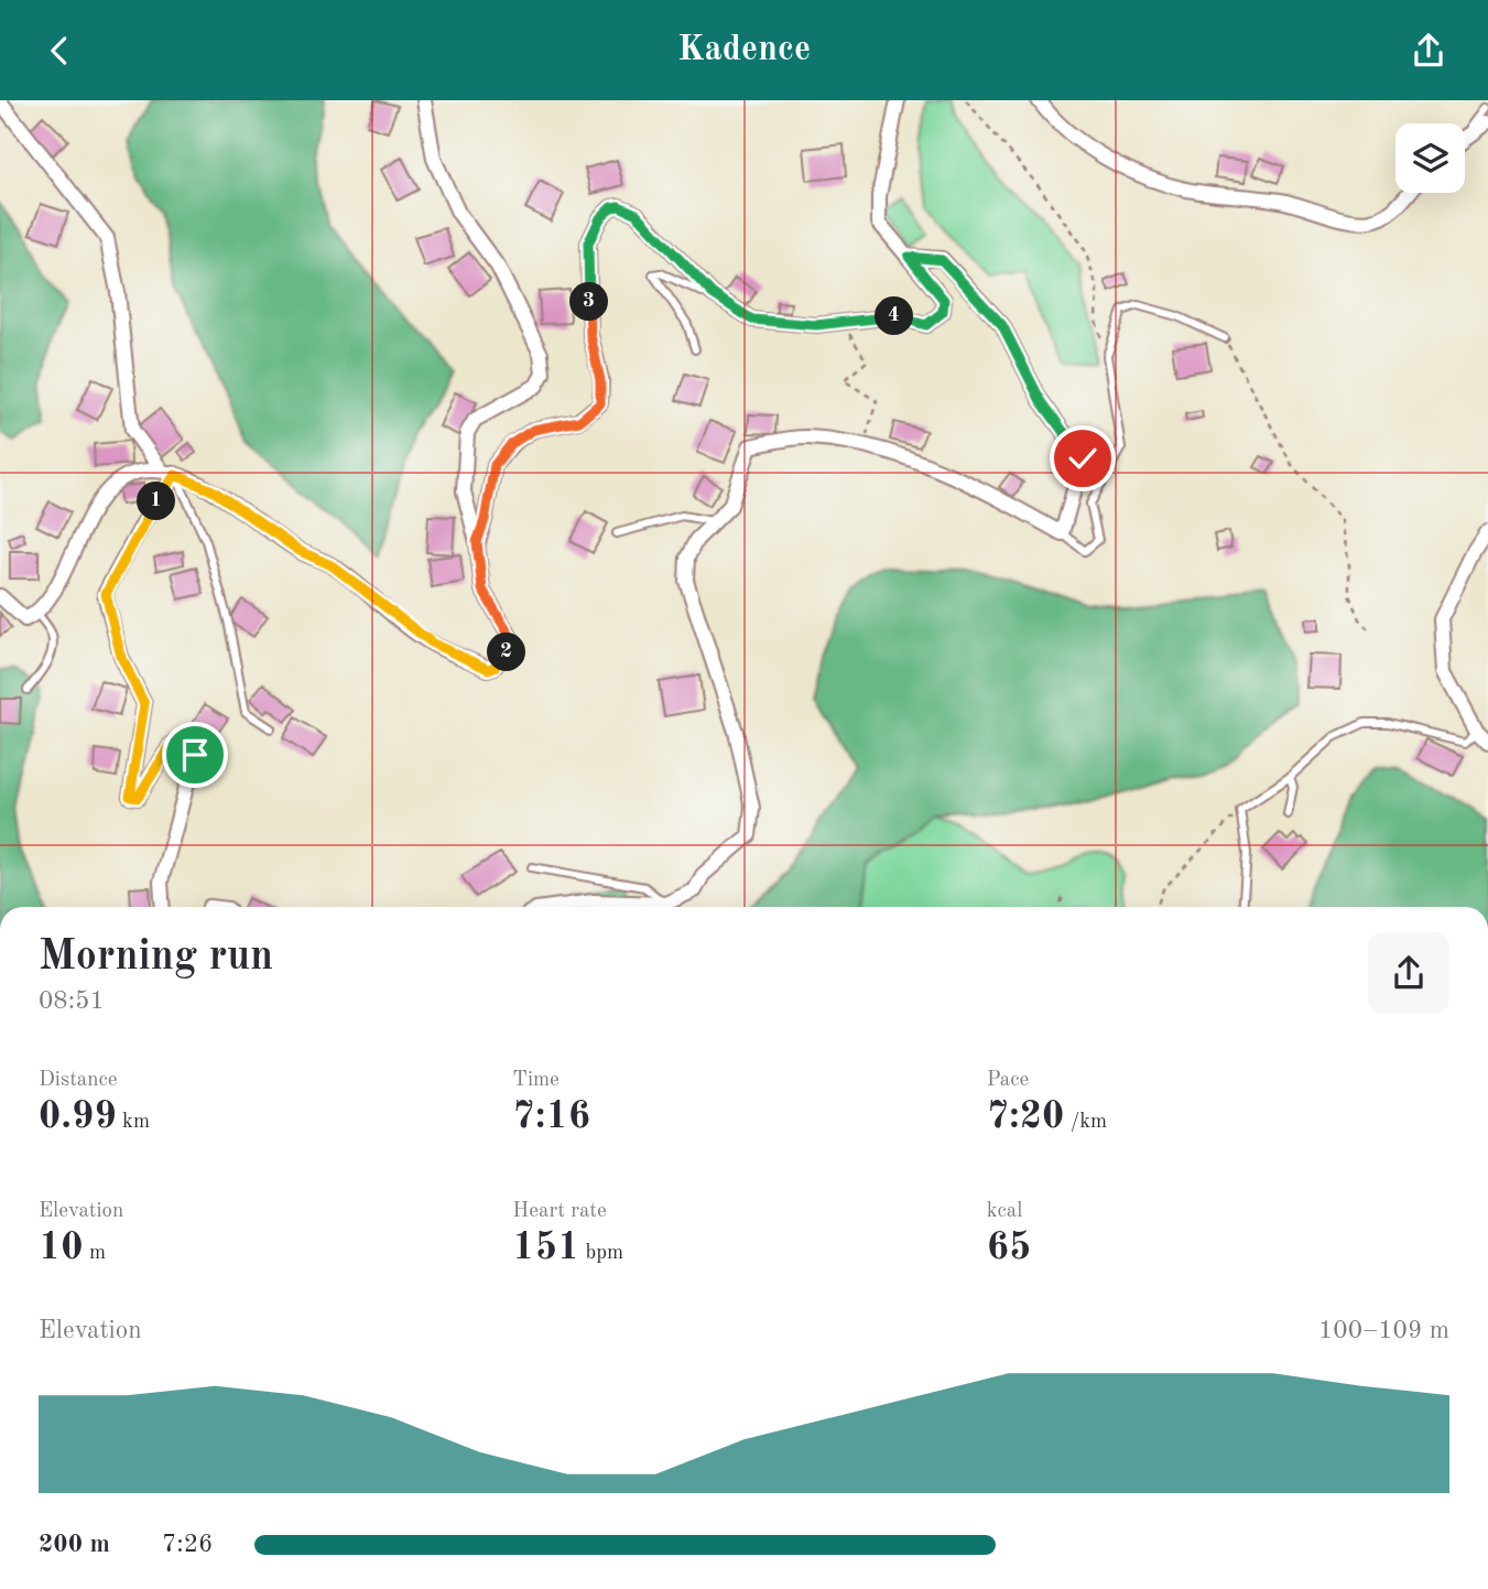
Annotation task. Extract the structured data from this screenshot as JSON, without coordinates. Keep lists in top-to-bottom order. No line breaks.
{"page":{"header":"Kadence","pins":["3","4","1","2"],"heading":["Morning run","08:51"],"stats":[["Distance","0.99 km"],["Time","7:16"],["Pace","7:20 /km"],["Elevation","10 m"],["Heart rate","151 bpm"],["kcal","65"]],"chart":["Elevation","100–109 m"],"list":[{"name":"200 m","note":"7:26"}]}}
